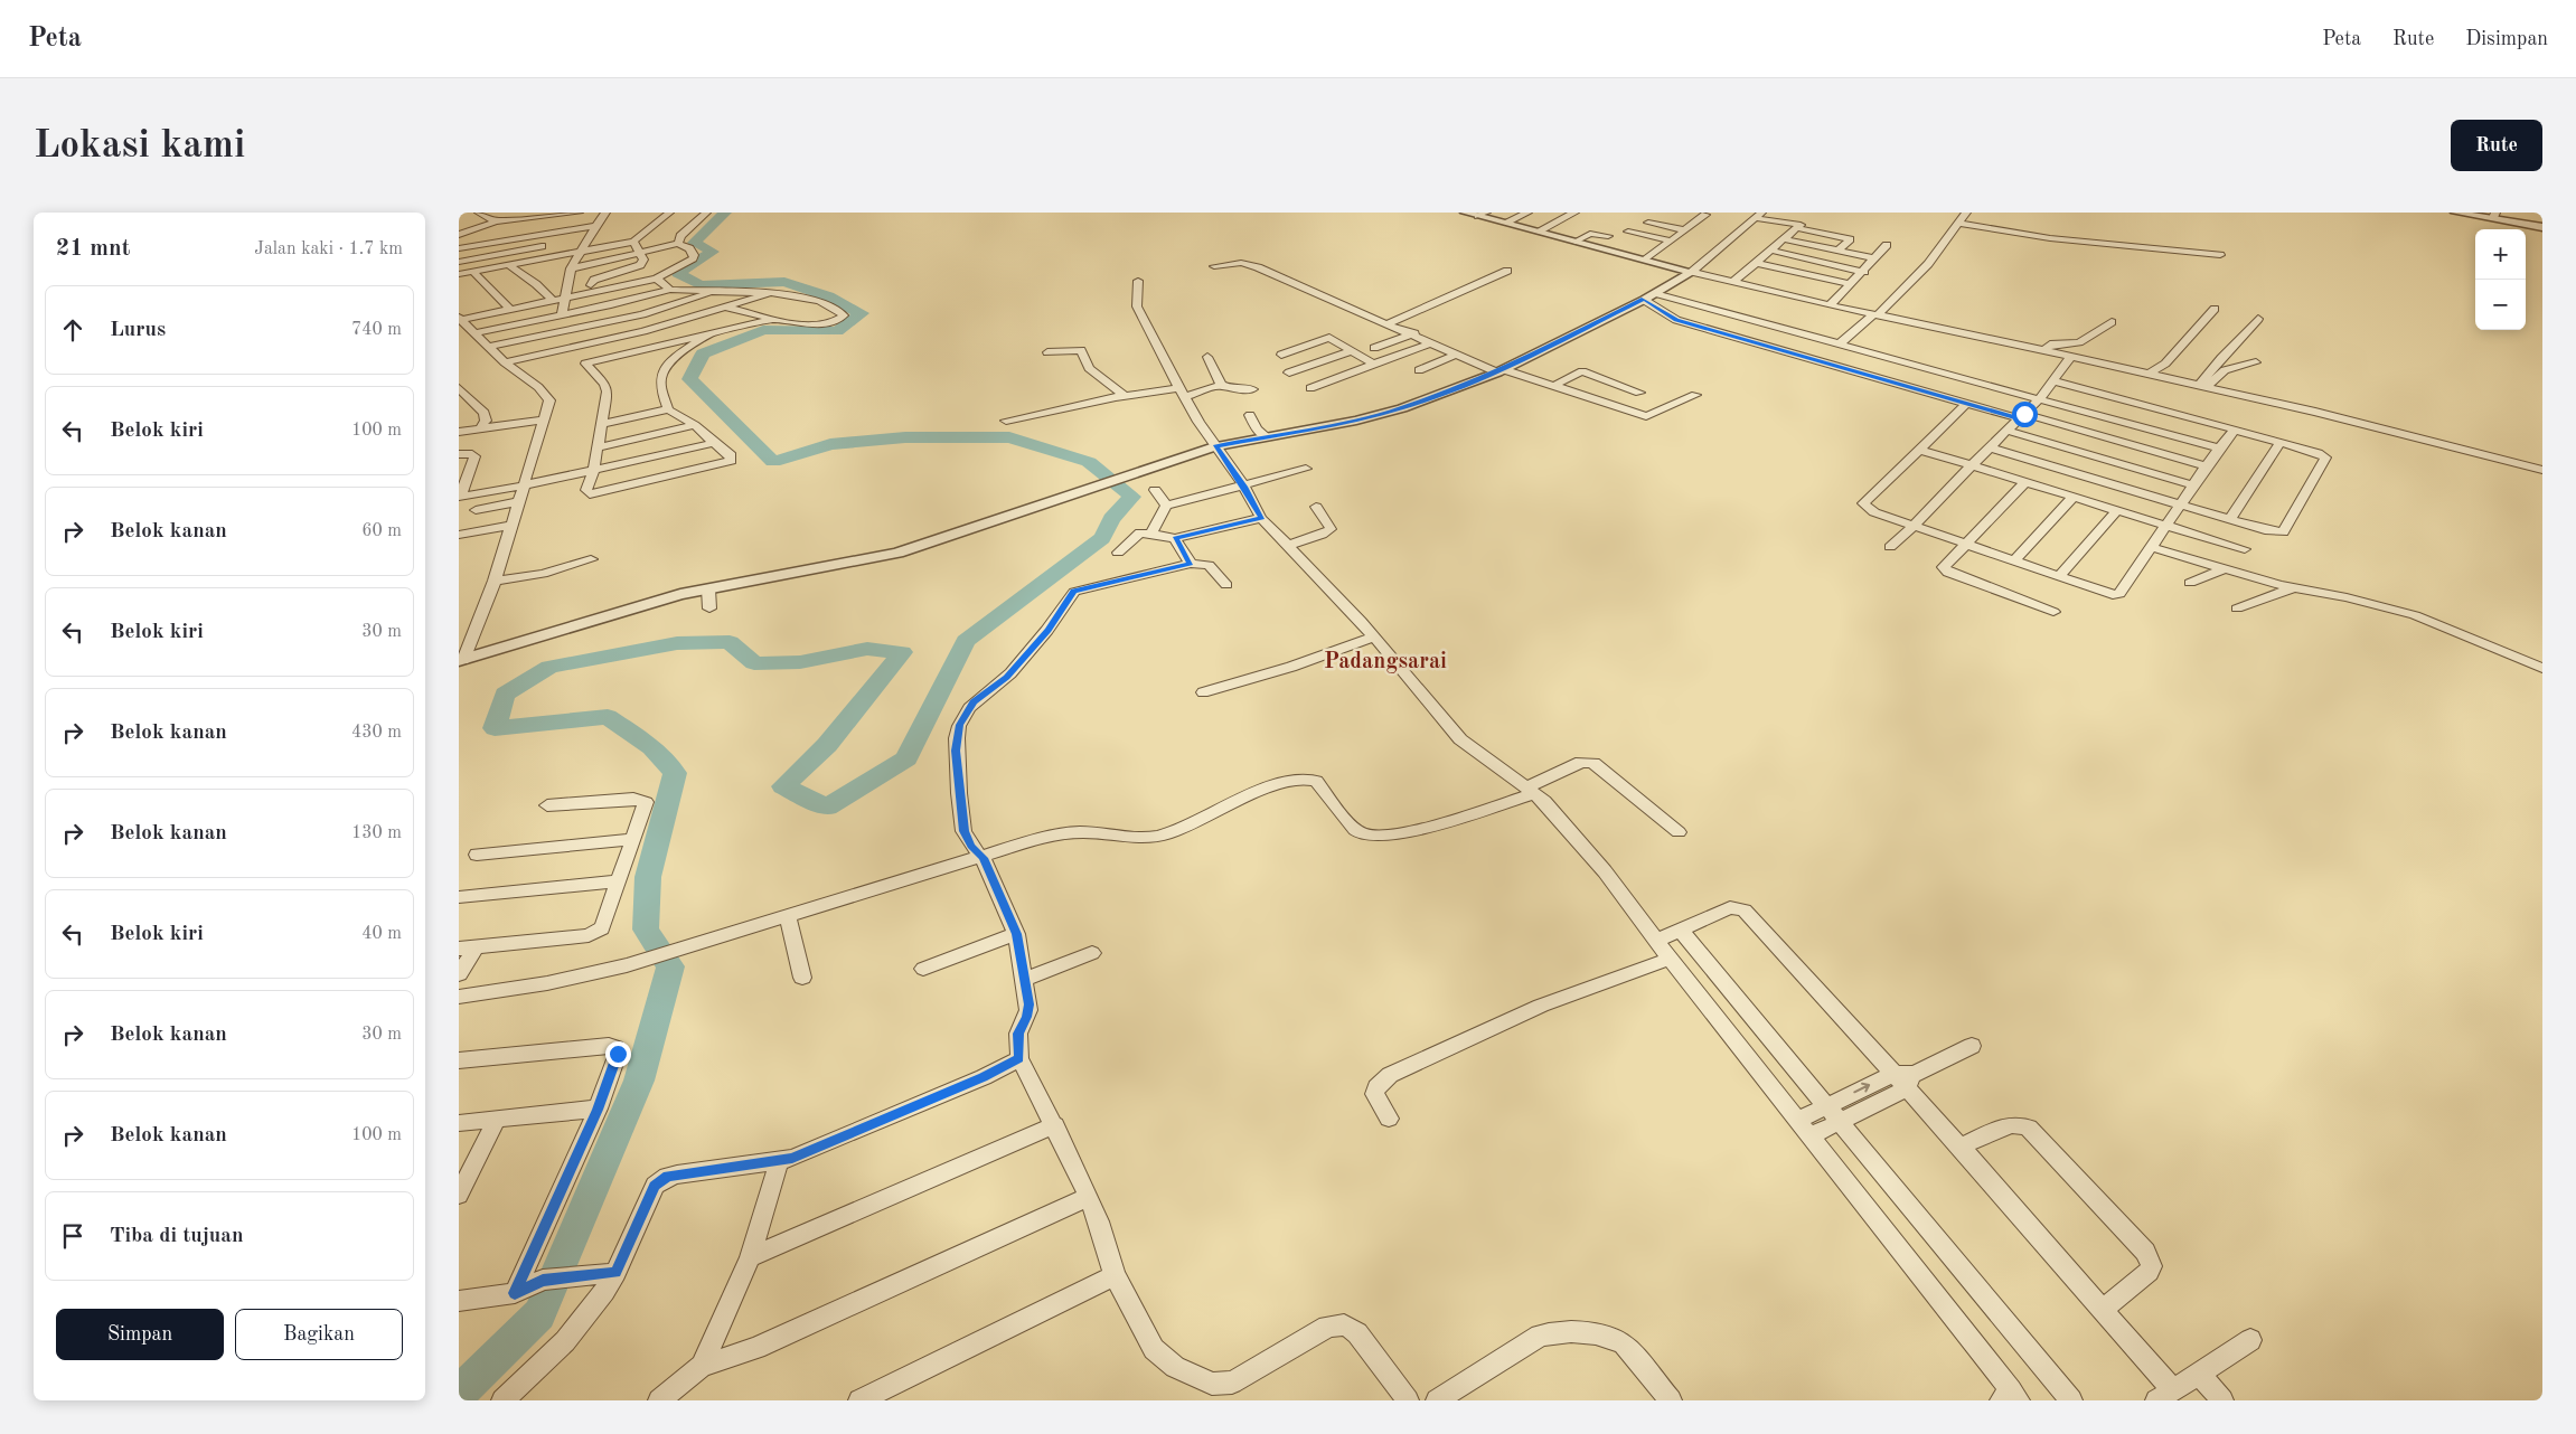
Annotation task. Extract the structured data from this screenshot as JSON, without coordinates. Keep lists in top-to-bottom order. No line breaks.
{"districts":["Padangsarai"],"page":{"header":"Peta","nav":["Peta","Rute","Disimpan"],"buttons":["Rute",["Simpan","Bagikan"]],"title":"Lokasi kami","heading":["21 mnt","Jalan kaki · 1.7 km"],"map_buttons":["+","−"],"list":[["Lurus","740 m"],["Belok kiri","100 m"],["Belok kanan","60 m"],["Belok kiri","30 m"],["Belok kanan","430 m"],["Belok kanan","130 m"],["Belok kiri","40 m"],["Belok kanan","30 m"],["Belok kanan","100 m"],"Tiba di tujuan"]}}
